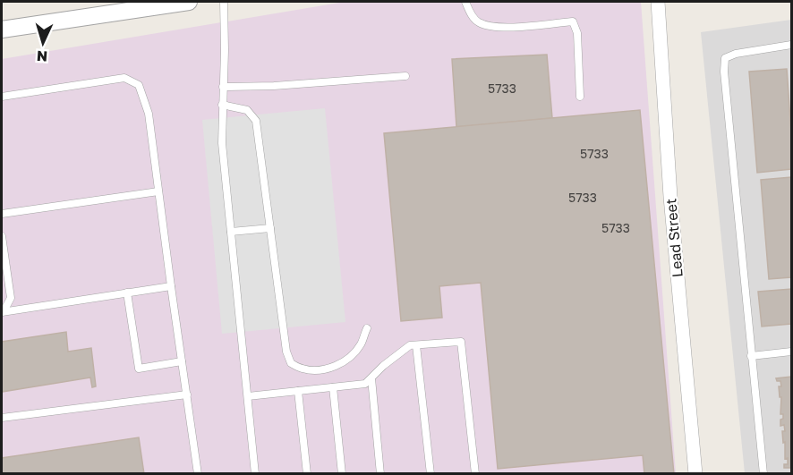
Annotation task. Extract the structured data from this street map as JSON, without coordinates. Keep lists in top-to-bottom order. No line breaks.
{"streets":{"street":["Lead Street"]},"house_numbers":["5733","5733","5733","5733"],"north":"bottom"}
